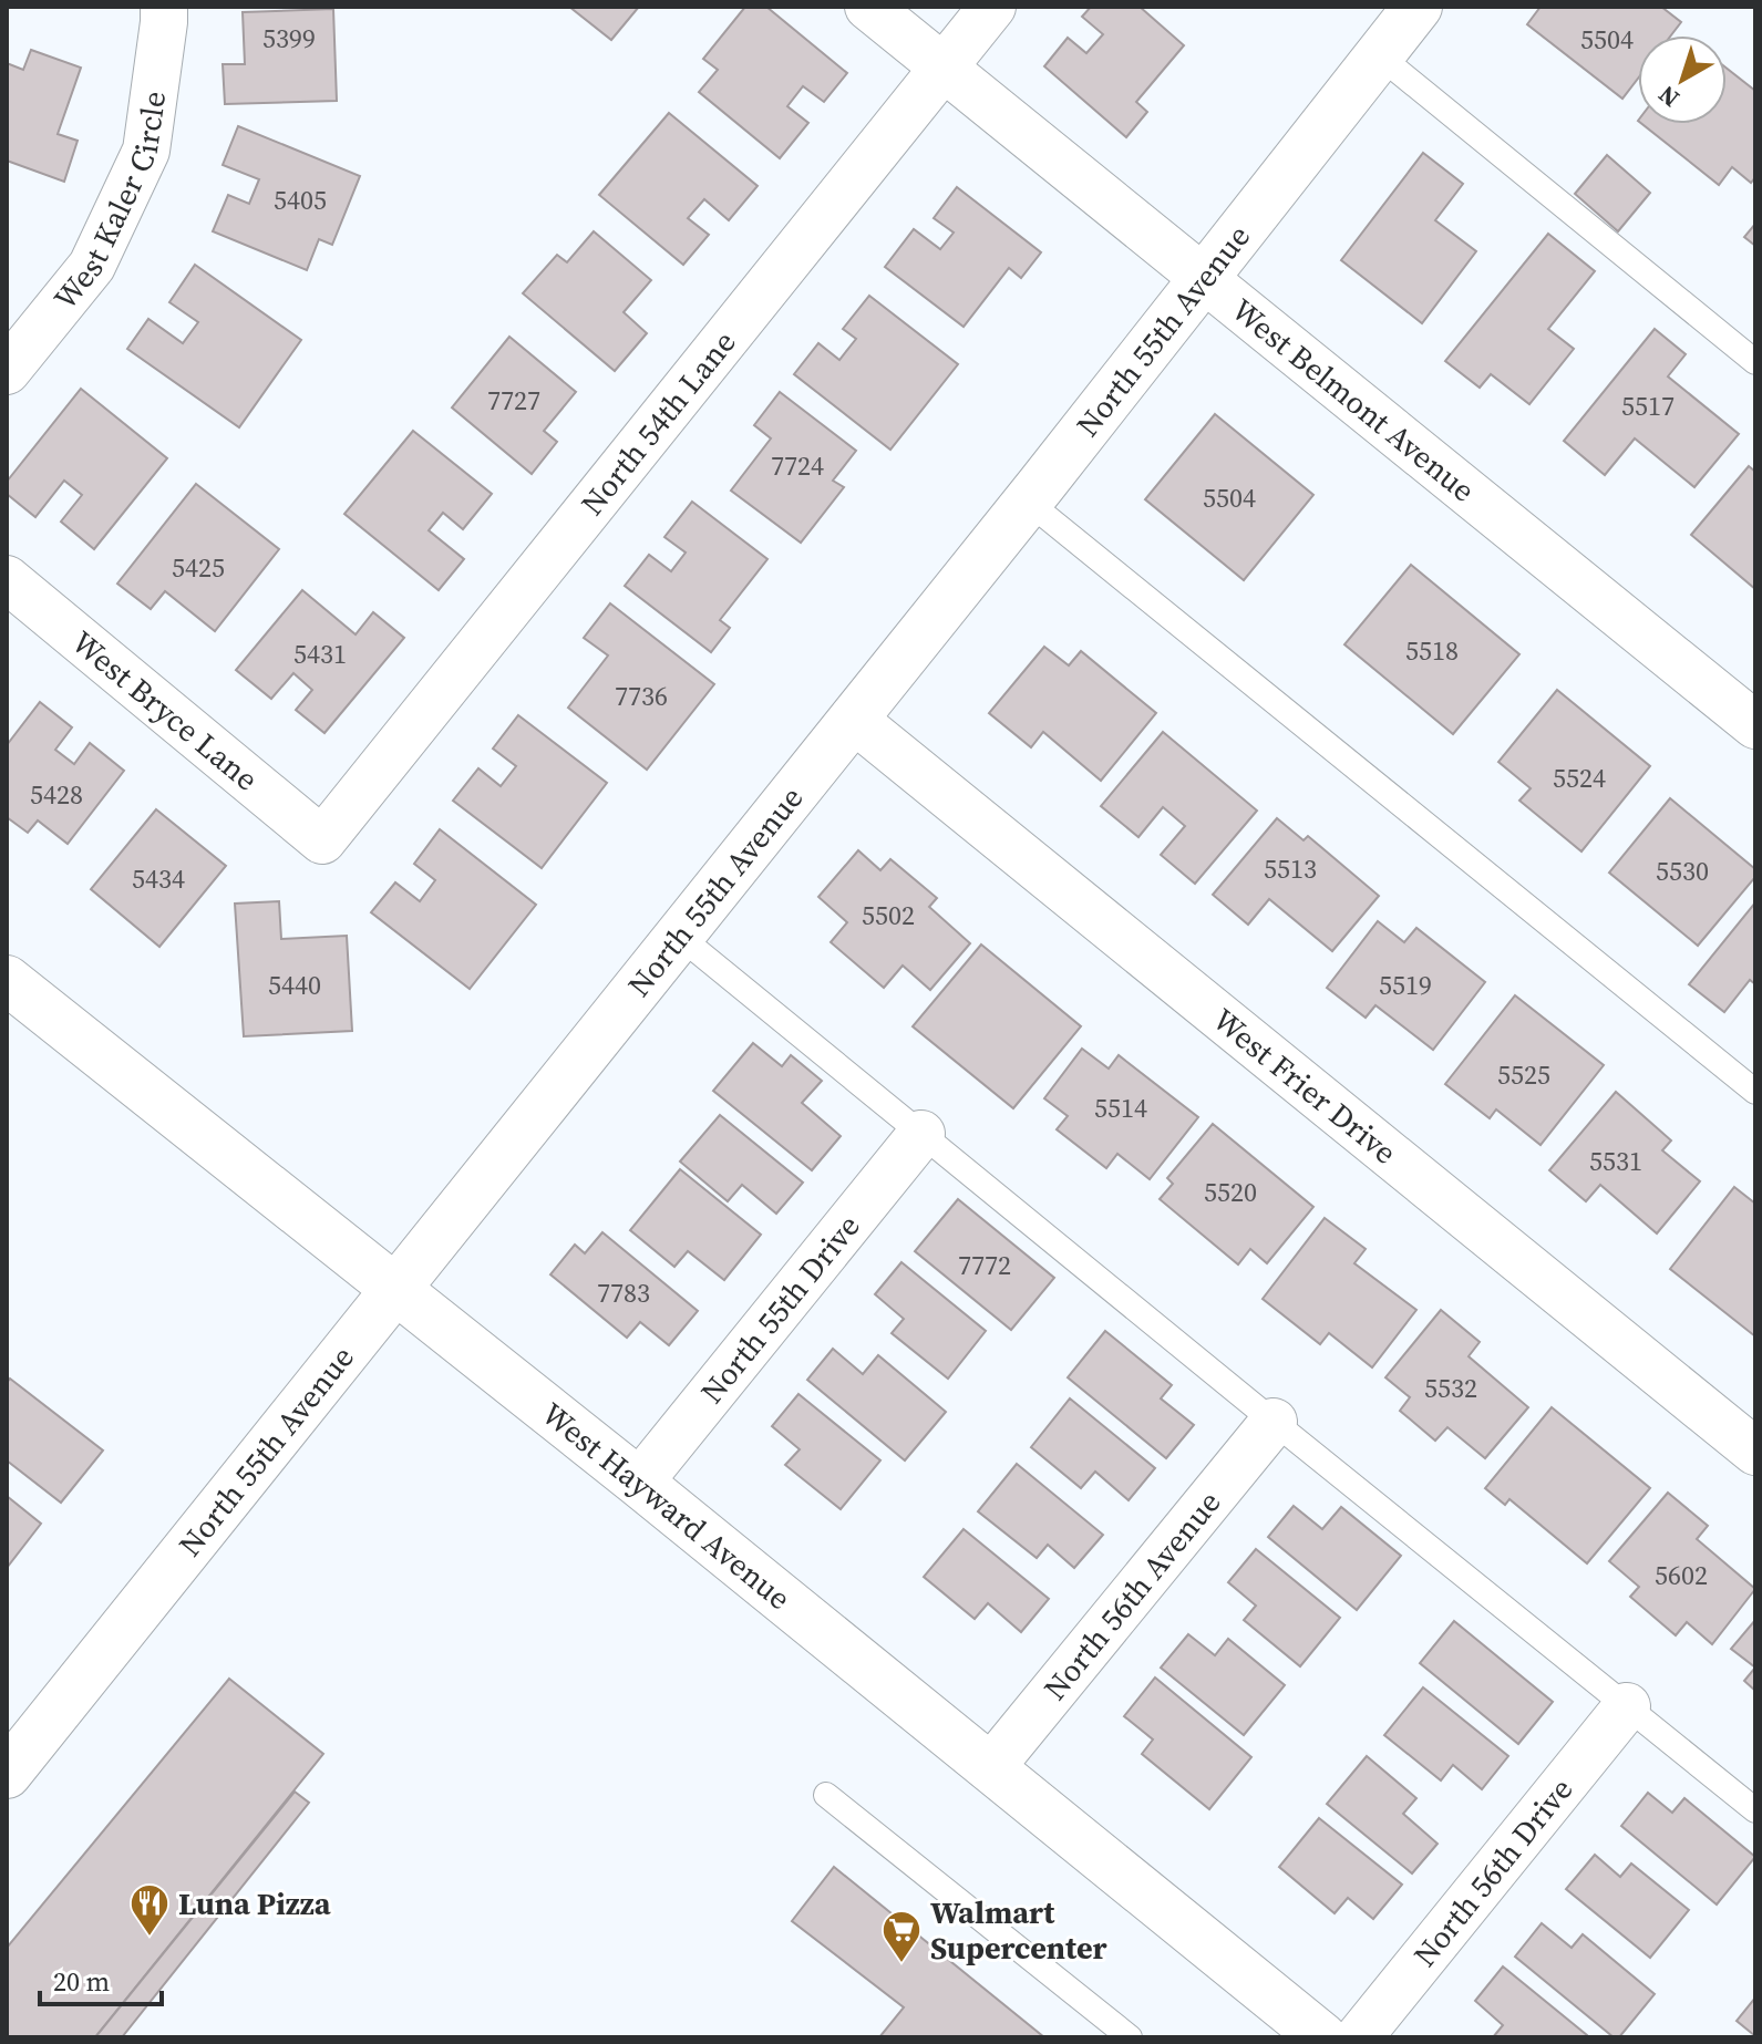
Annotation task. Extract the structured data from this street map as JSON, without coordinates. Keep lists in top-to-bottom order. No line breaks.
{"streets":{"street":["West Kaler Circle","North 55th Avenue","West Belmont Avenue","North 54th Lane","West Bryce Lane","West Frier Drive","North 55th Drive","West Hayward Avenue","North 56th Avenue","North 56th Drive"]},"crossings":[["North 55th Avenue","West Belmont Avenue"],["North 55th Avenue","West Frier Drive"],["North 55th Avenue","West Hayward Avenue"],["West Belmont Avenue","North 54th Lane"],["North 54th Lane","West Bryce Lane"],["North 55th Drive","West Hayward Avenue"],["West Hayward Avenue","North 56th Avenue"]],"places":{"restaurant":["Luna Pizza"],"supermarket":["Walmart Supercenter"]},"house_numbers":["5399","5504","5405","7727","5517","7724","5504","5425","5518","5431","7736","5524","5428","5513","5530","5434","5502","5440","5519","5525","5514","5531","5520","7772","7783","5532","5602"],"scale_bar":"20 m","north":"bottom left"}
